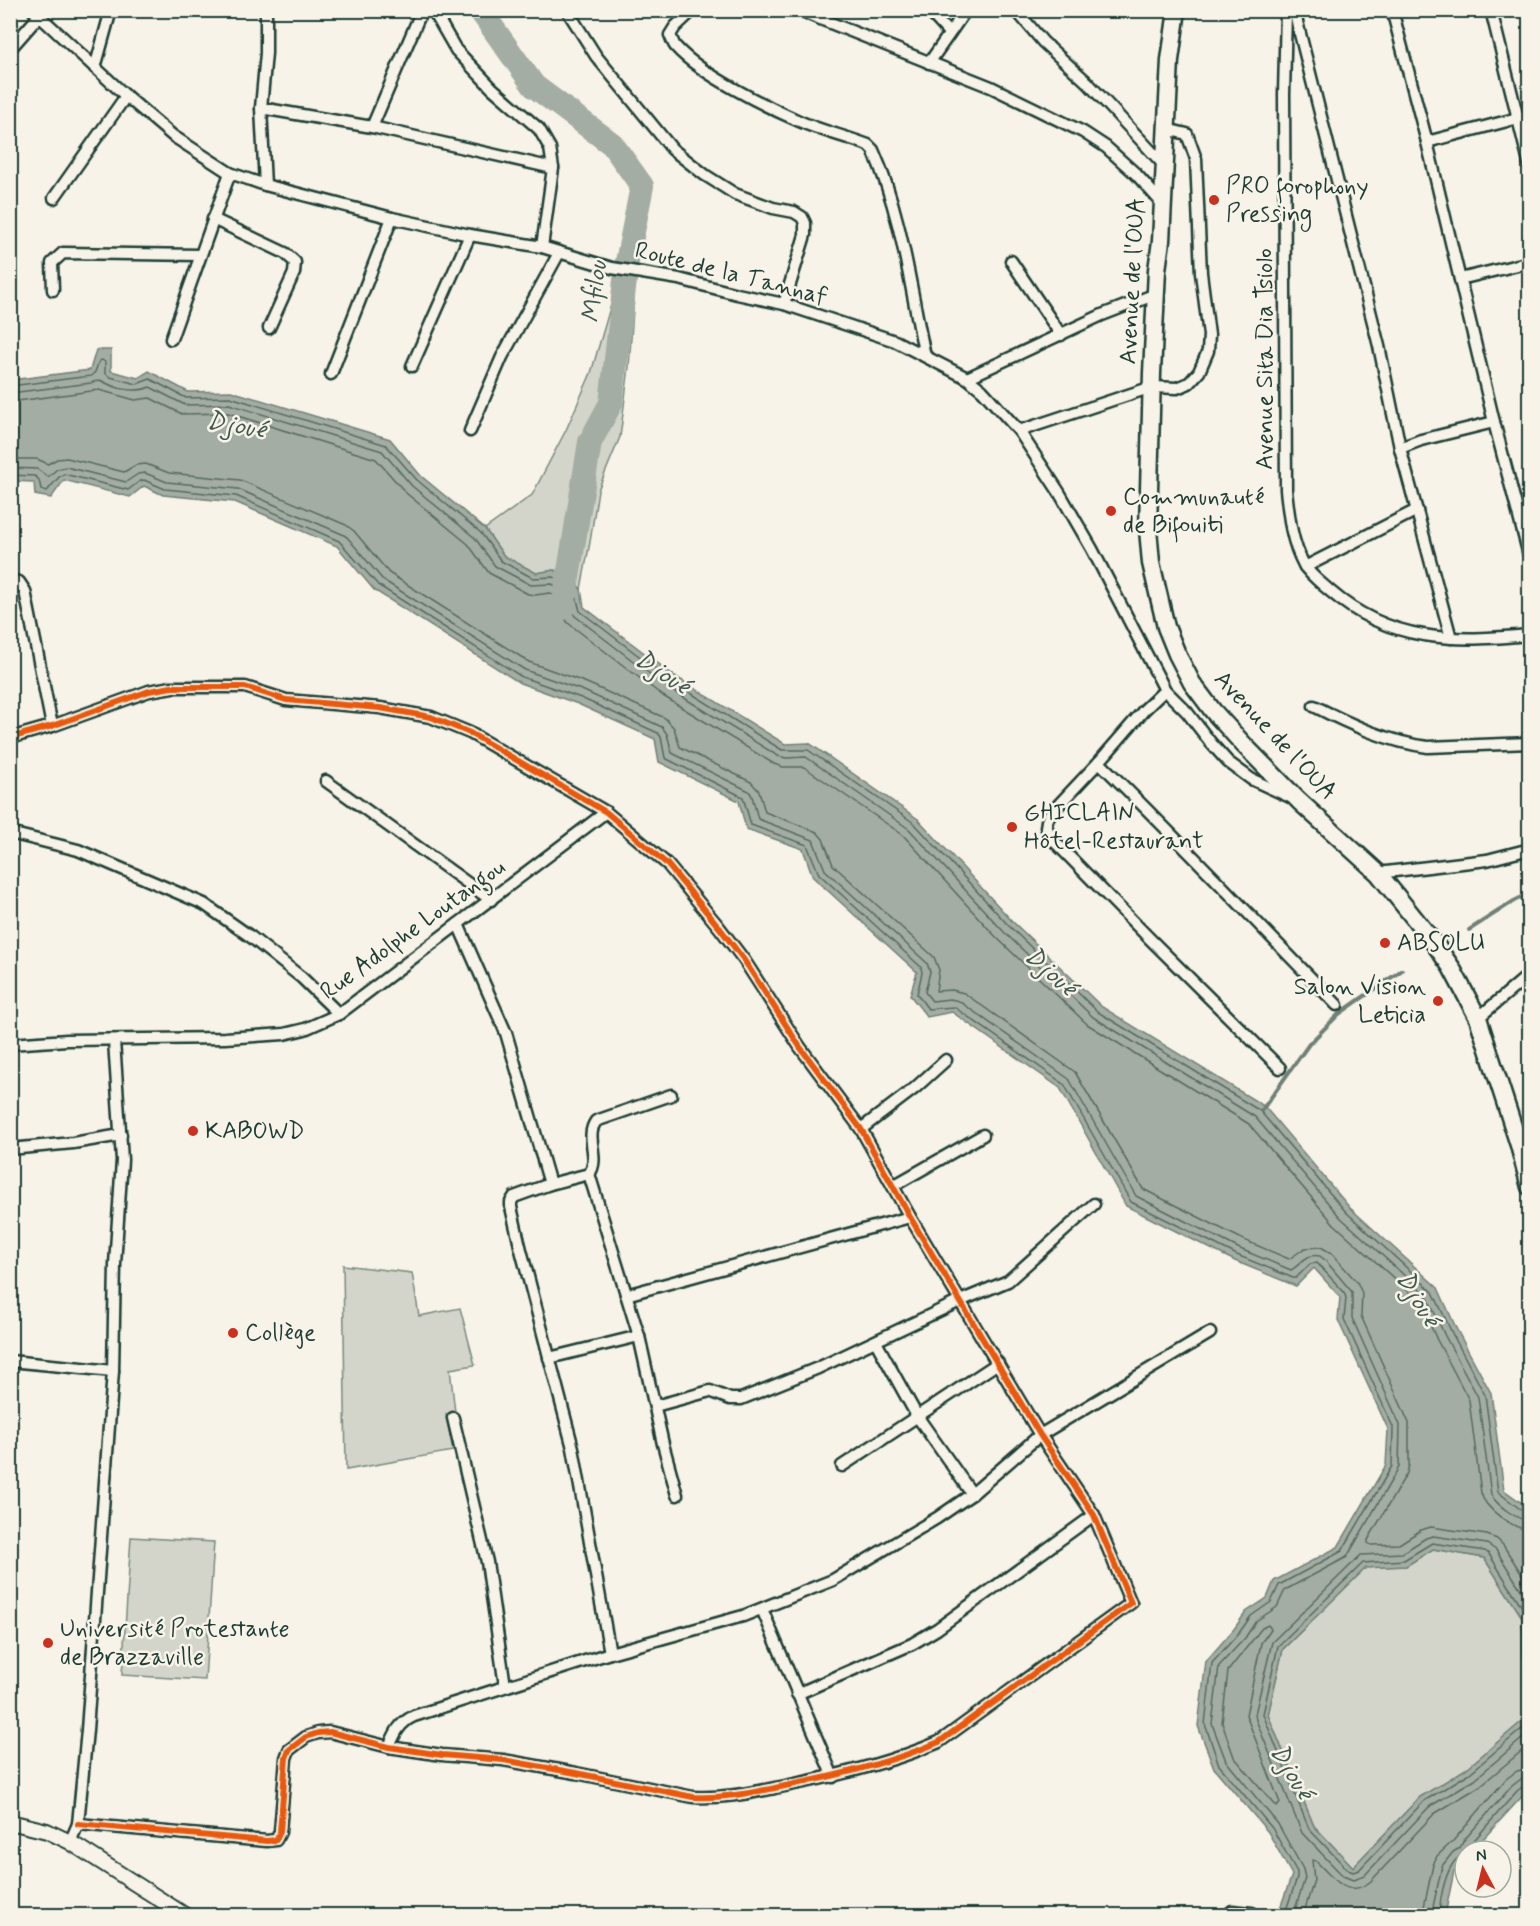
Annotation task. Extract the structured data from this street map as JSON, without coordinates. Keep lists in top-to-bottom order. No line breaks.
{"streets":{"main road":["Avenue de l'OUA"],"street":["Route de la Tannaf","Avenue Sita Dia Tsiolo","Rue Adolphe Loutangou"]},"crossings":[["Route de la Tannaf","Avenue de l'OUA"]],"water":["Mfilou","Djoué"],"places":["PRO forophony Pressing","Communauté de Bifouiti","GHICLAIN Hôtel-Restaurant","ABSOLU","Salon Vision Leticia","KABOWD","Collège","Université Protestante de Brazzaville"],"north":"top"}
